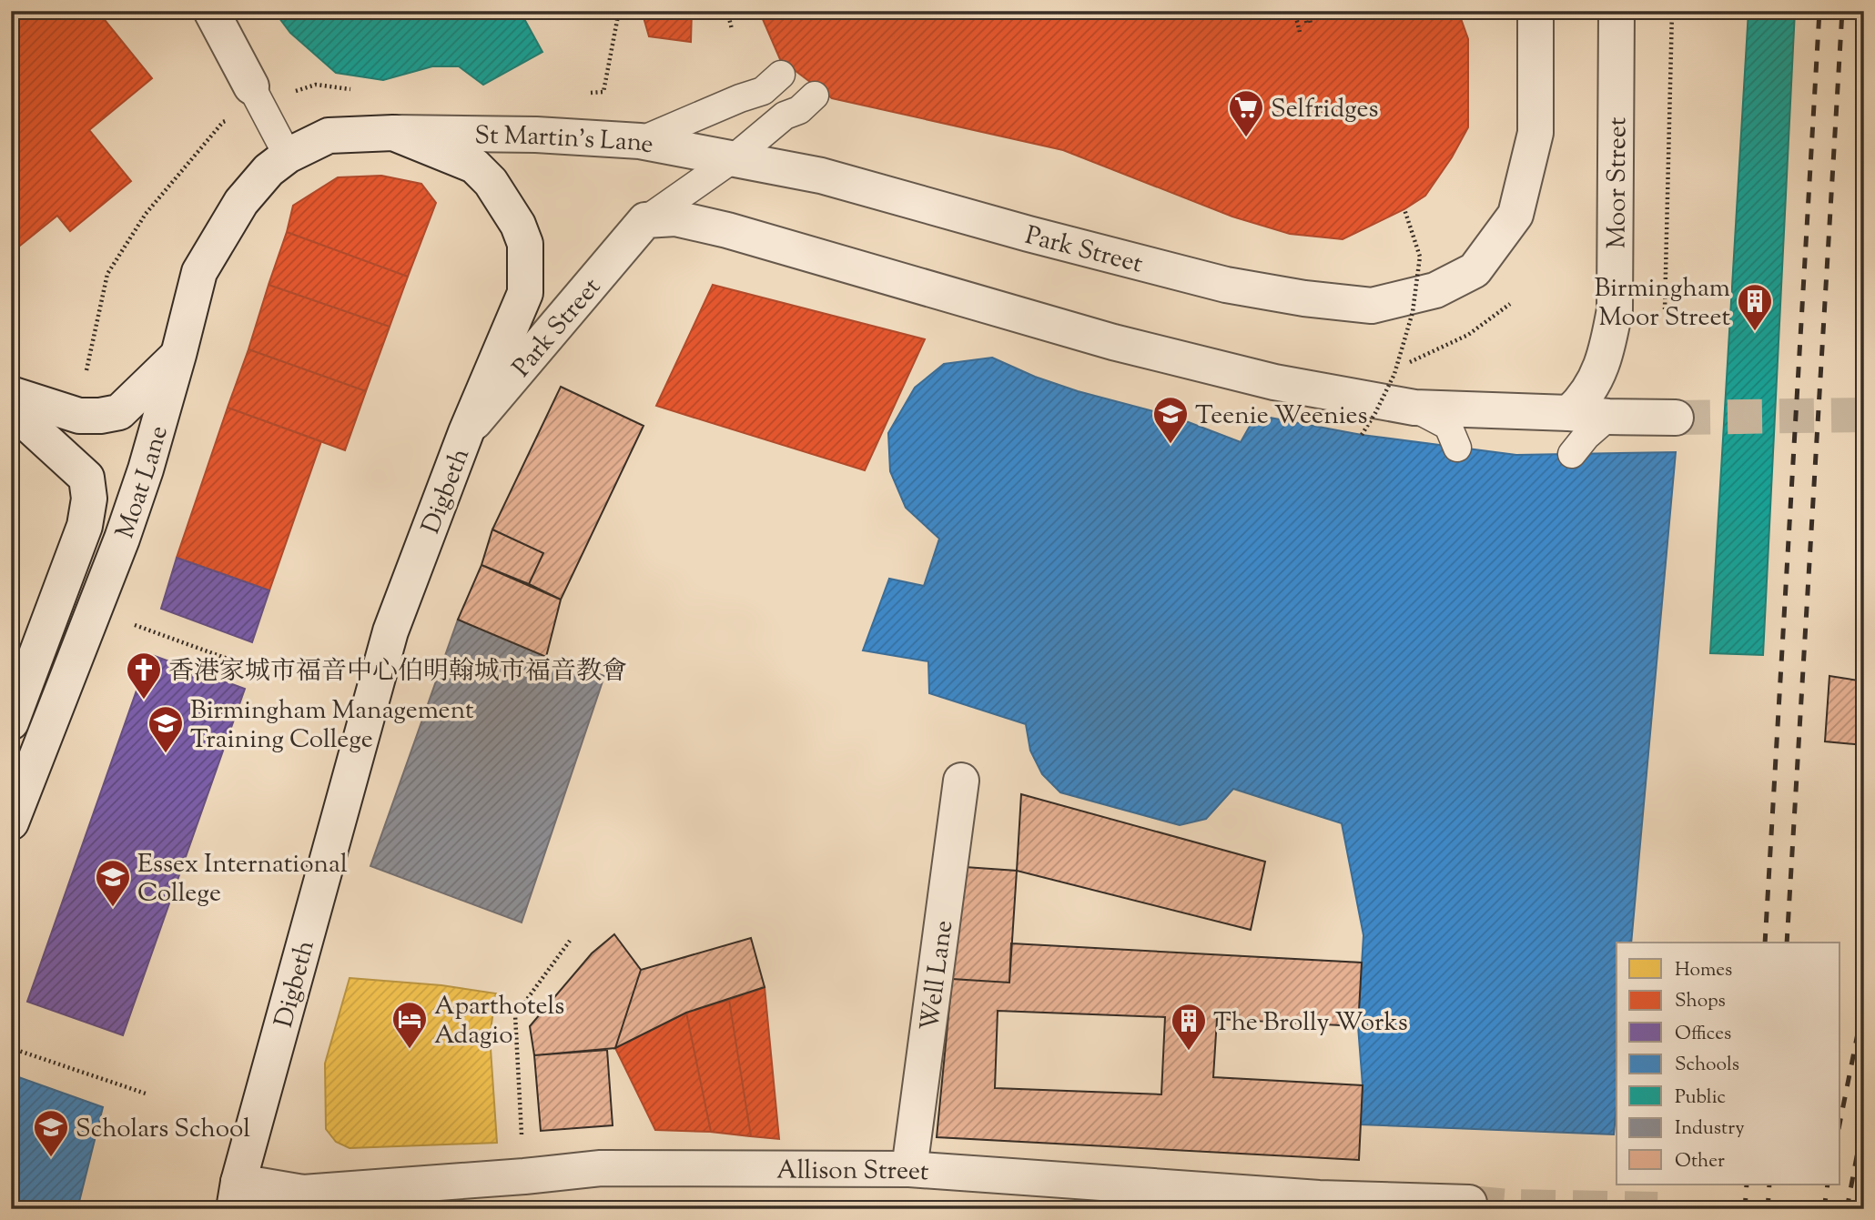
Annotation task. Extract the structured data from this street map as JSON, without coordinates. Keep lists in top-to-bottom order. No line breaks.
{"streets":{"street":["St Martin's Lane","Moor Street","Park Street","Moat Lane","Digbeth","Well Lane","Allison Street"]},"crossings":[["St Martin's Lane","Park Street"],["St Martin's Lane","Moat Lane"],["St Martin's Lane","Digbeth"],["Park Street","Digbeth"],["Digbeth","Allison Street"],["Well Lane","Allison Street"]],"places":{"supermarket":["Selfridges"],"building":["Birmingham Moor Street","The Brolly Works"],"school or university":["Teenie Weenies","Birmingham Management Training College","Essex International College","Scholars School"],"church":["香港家城市福音中心伯明翰城市福音教會"],"hotel":["Aparthotels Adagio"]},"legend":["Homes","Shops","Offices","Schools","Public","Industry","Other"]}
